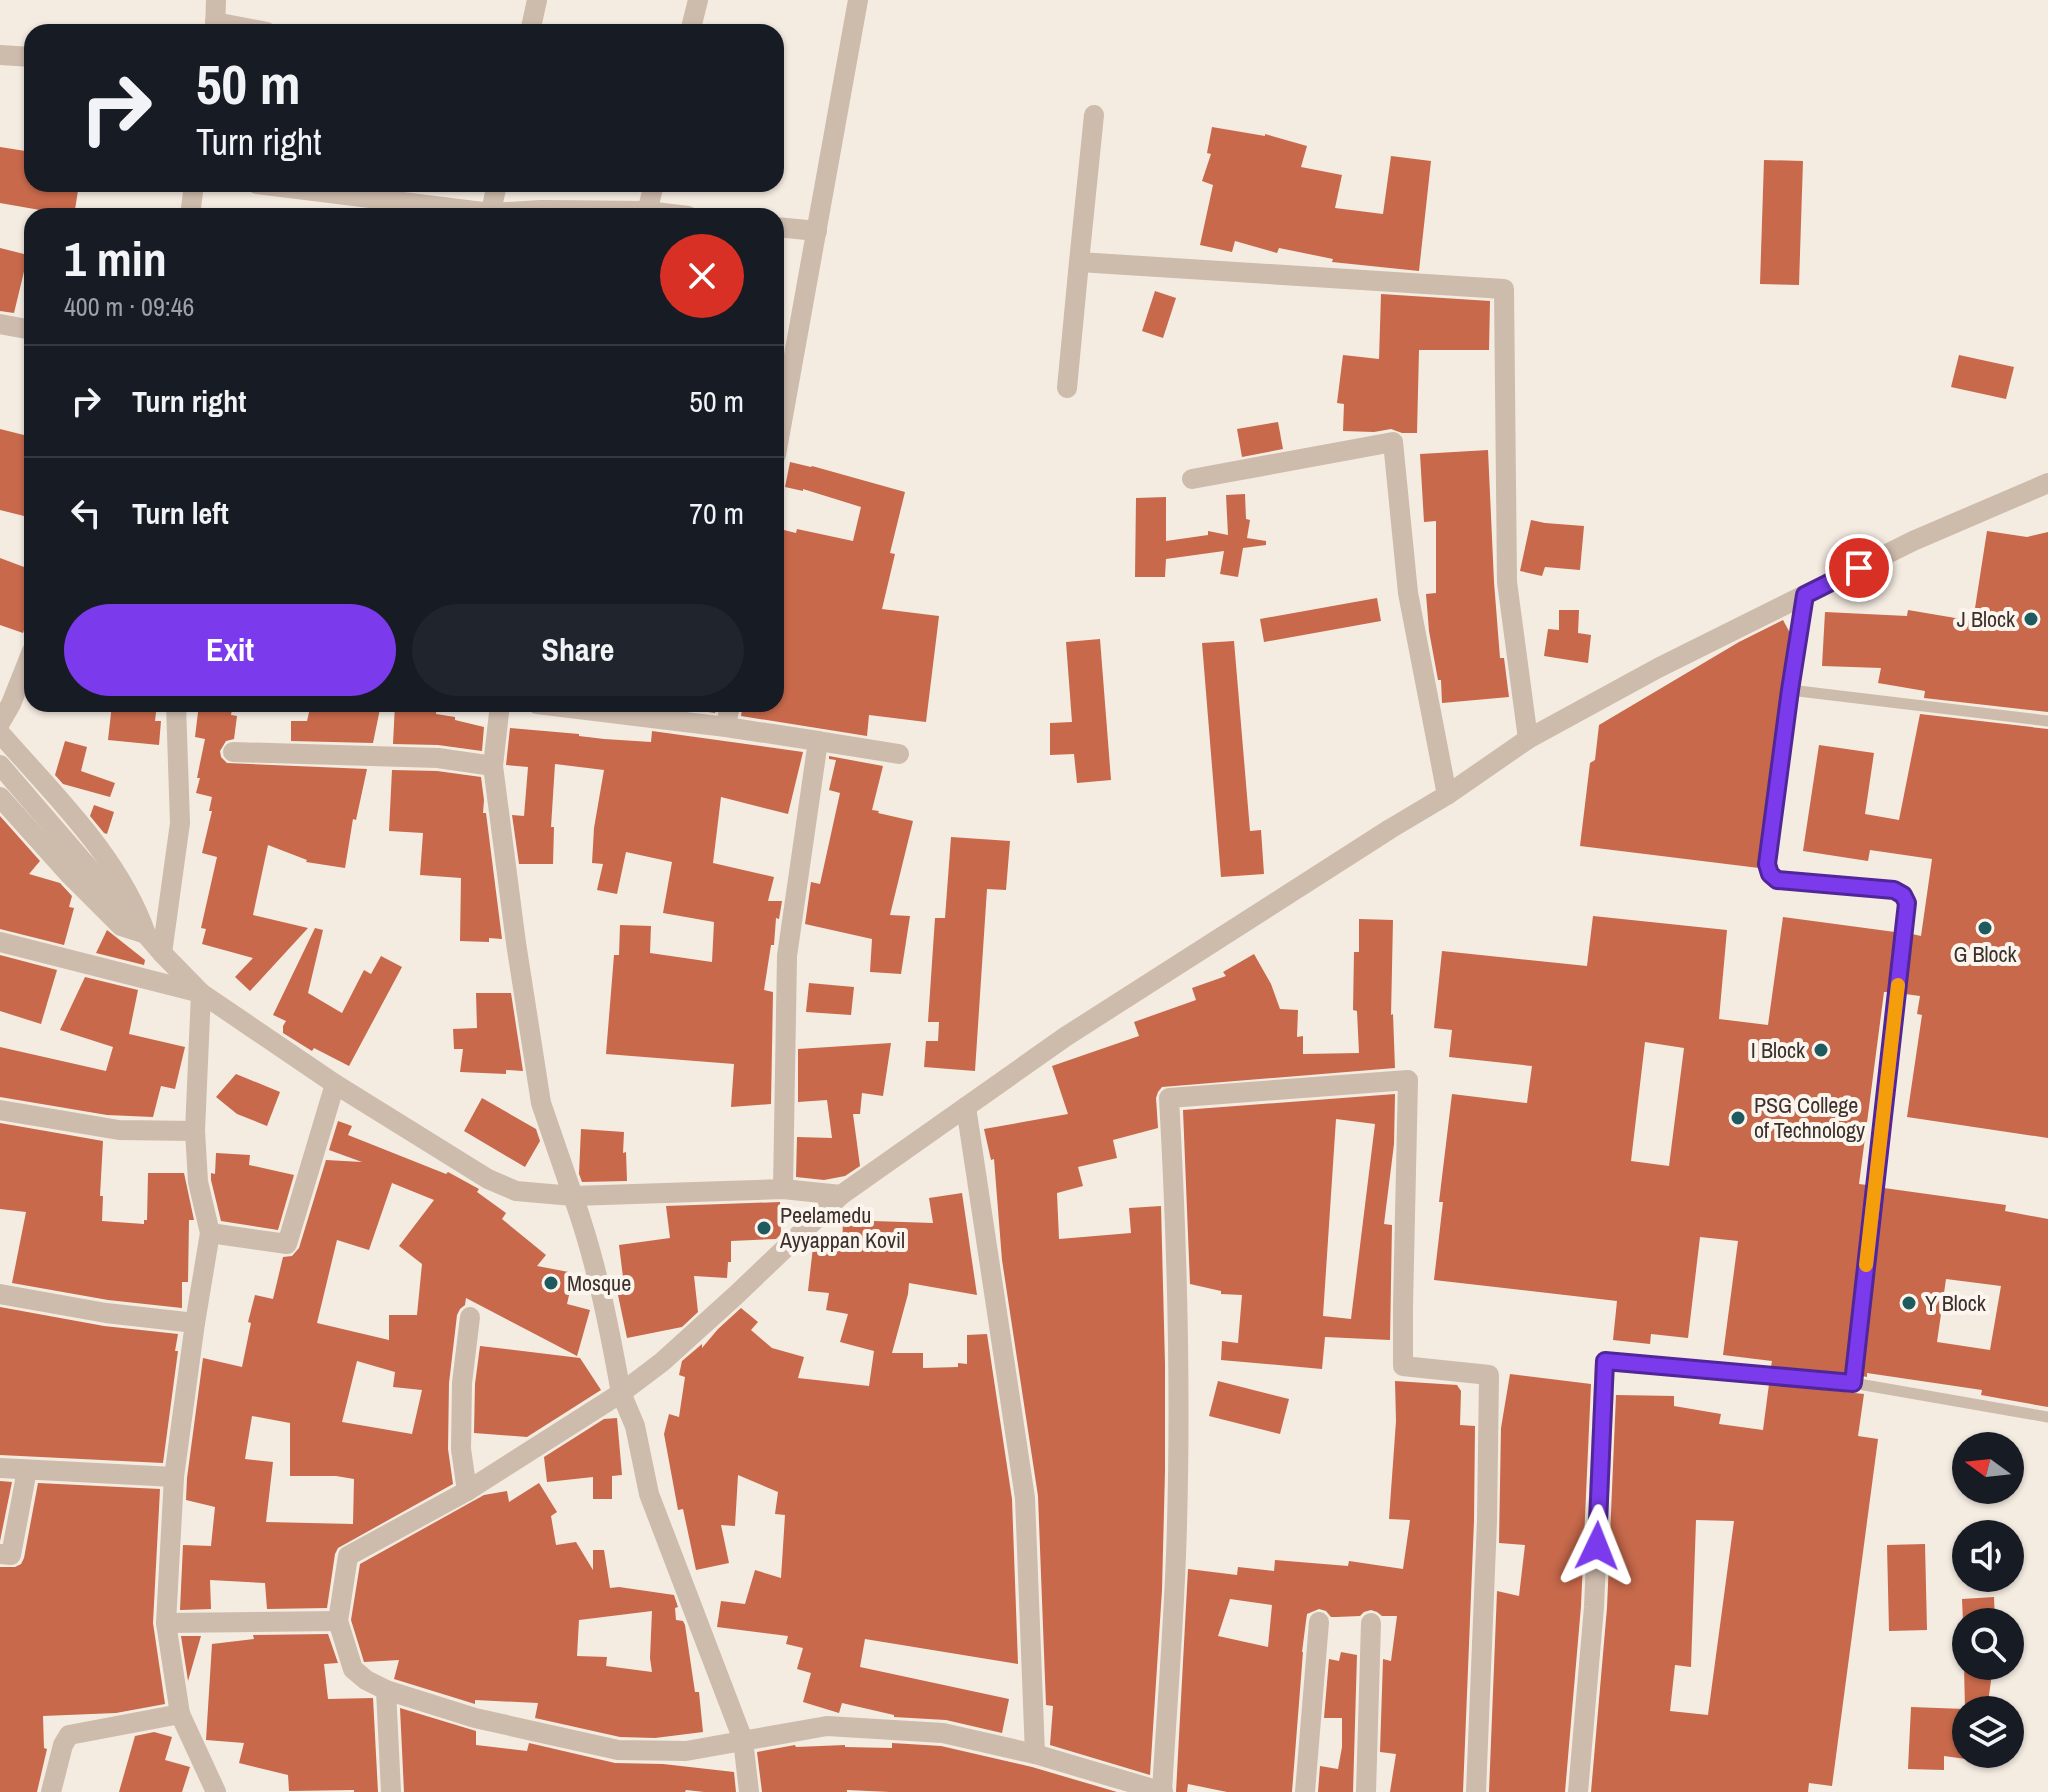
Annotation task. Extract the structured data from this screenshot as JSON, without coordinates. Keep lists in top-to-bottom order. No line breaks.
{"places":["J Block","G Block","I Block","PSG College of Technology","Peelamedu Ayyappan Kovil","Mosque","Y Block"],"north":"left","page":{"turn":["50 m","Turn right"],"heading":["1 min","400 m · 09:46"],"list":[{"name":"Turn right","value":"50 m"},{"name":"Turn left","value":"70 m"}],"buttons":["Exit","Share"]}}
